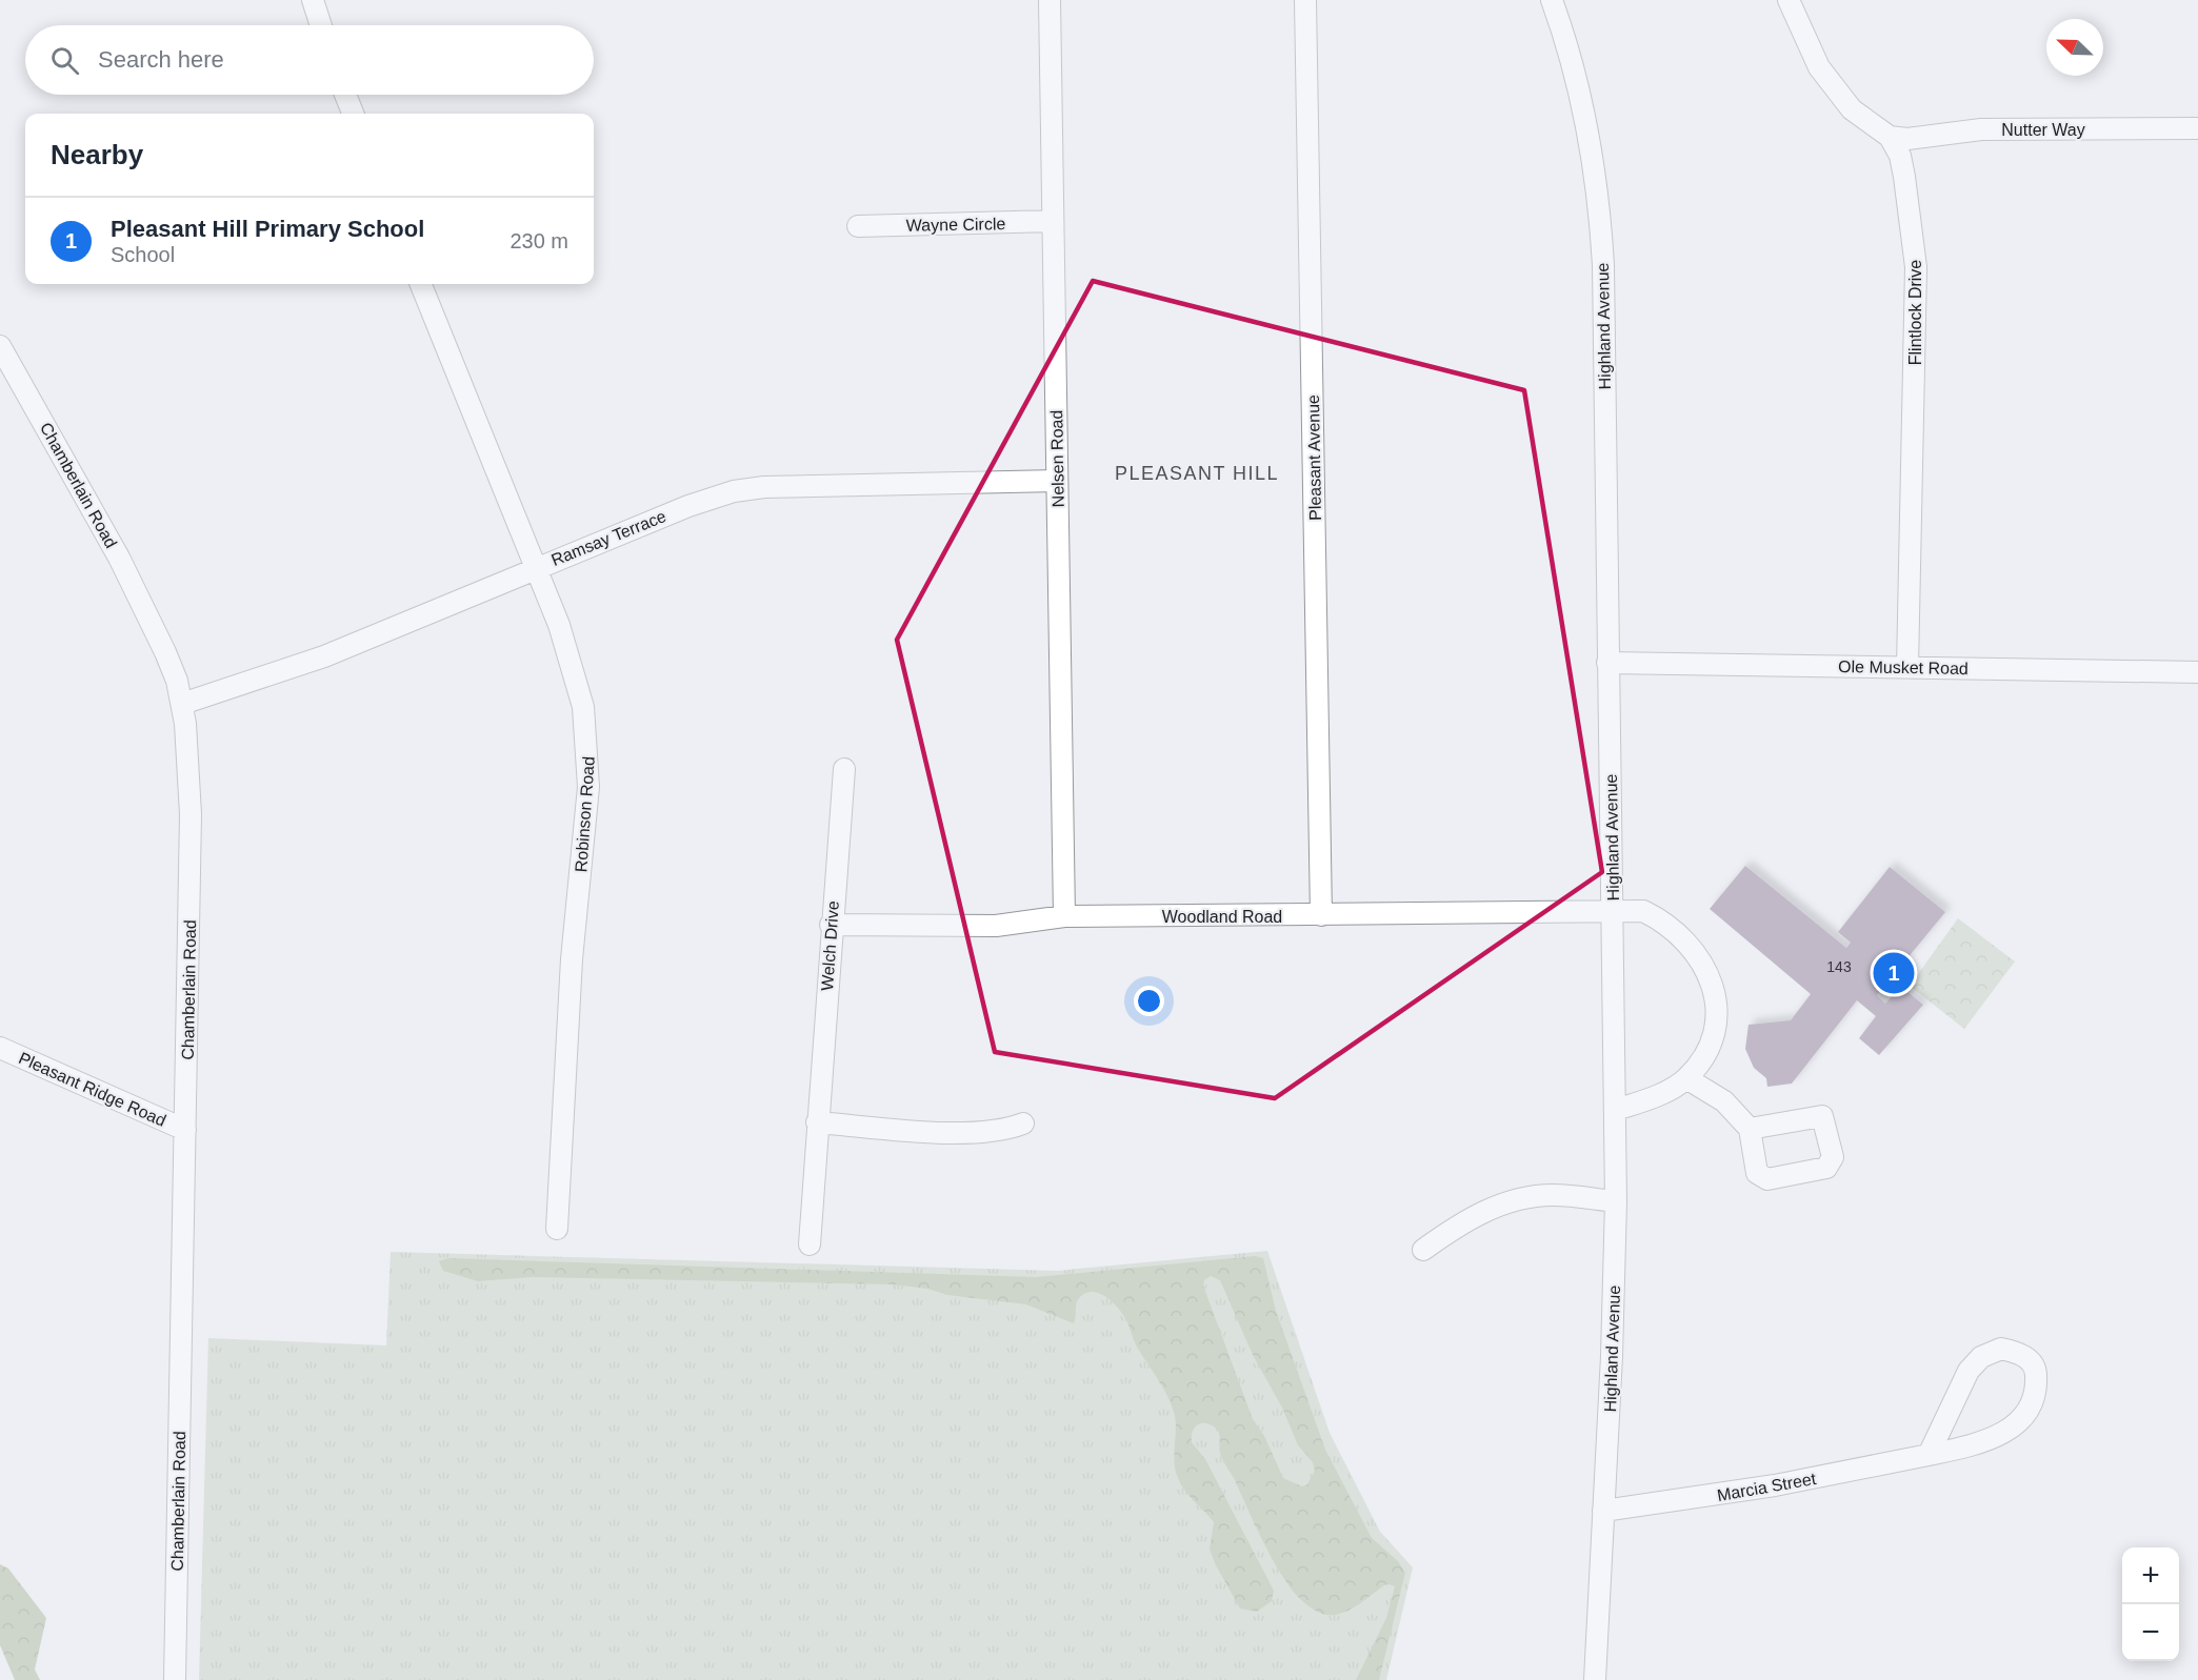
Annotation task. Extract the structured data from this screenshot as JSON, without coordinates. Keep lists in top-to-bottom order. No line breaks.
{"streets":{"street":["Nutter Way","Wayne Circle","Flintlock Drive","Highland Avenue","Pleasant Avenue","Nelsen Road","Chamberlain Road","Ramsay Terrace","Ole Musket Road","Robinson Road","Woodland Road","Welch Drive","Pleasant Ridge Road","Marcia Street"]},"crossings":[["Nutter Way","Flintlock Drive"],["Wayne Circle","Nelsen Road"],["Flintlock Drive","Ole Musket Road"],["Highland Avenue","Ole Musket Road"],["Highland Avenue","Woodland Road"],["Highland Avenue","Marcia Street"],["Pleasant Avenue","Woodland Road"],["Nelsen Road","Ramsay Terrace"],["Nelsen Road","Woodland Road"],["Chamberlain Road","Ramsay Terrace"],["Chamberlain Road","Pleasant Ridge Road"],["Ramsay Terrace","Robinson Road"],["Woodland Road","Welch Drive"]],"districts":["PLEASANT HILL"],"house_numbers":["143"],"north":"top left","page":{"search":"Search here","heading":"Nearby","list":[{"mark":"1","name":"Pleasant Hill Primary School","note":"School","value":"230 m"}],"pins":"1","map_buttons":["+","−"]}}
